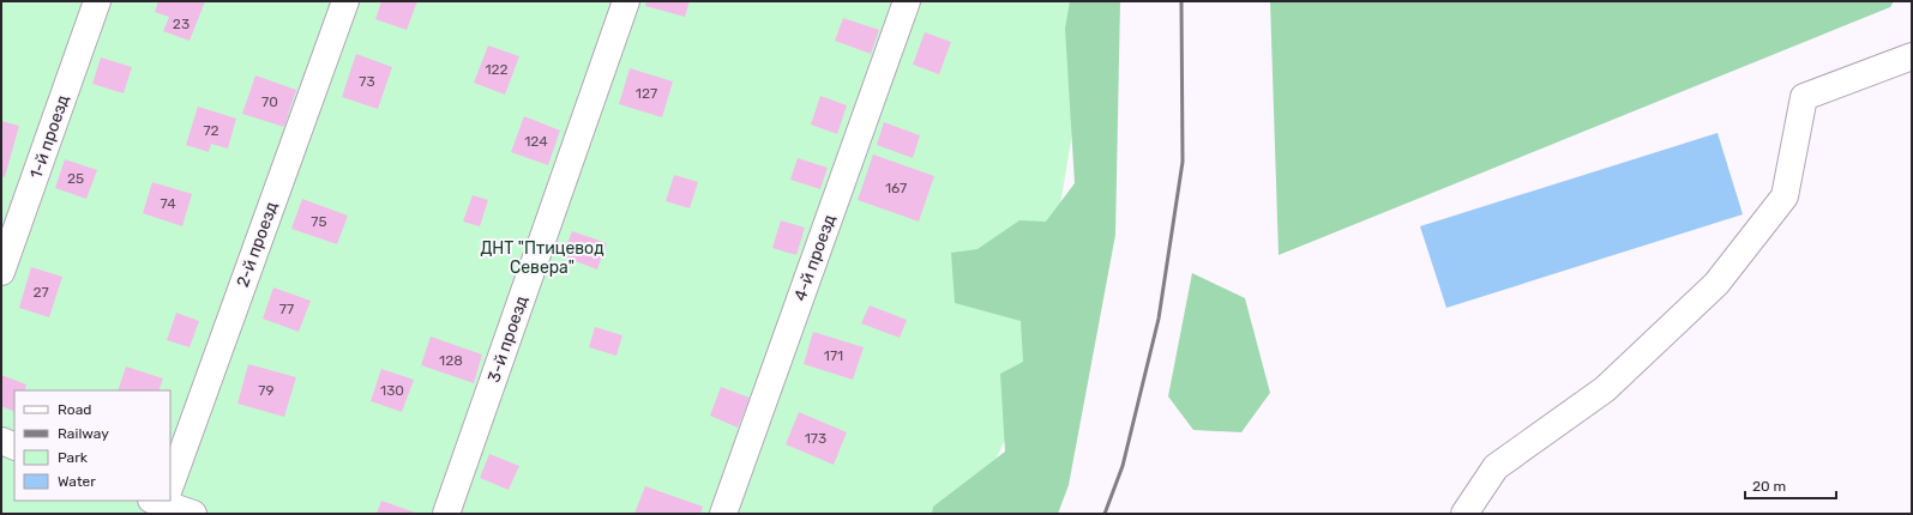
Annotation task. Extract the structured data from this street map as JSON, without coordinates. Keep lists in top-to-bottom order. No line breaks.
{"streets":{"street":["1-й проезд","2-й проезд","4-й проезд","3-й проезд"]},"parks":["ДНТ \"Птицевод Севера\""],"house_numbers":["23","122","73","127","70","72","124","25","167","74","75","27","77","171","128","79","130","173"],"legend":["Road","Railway","Park","Water"],"scale_bar":"20 m"}
